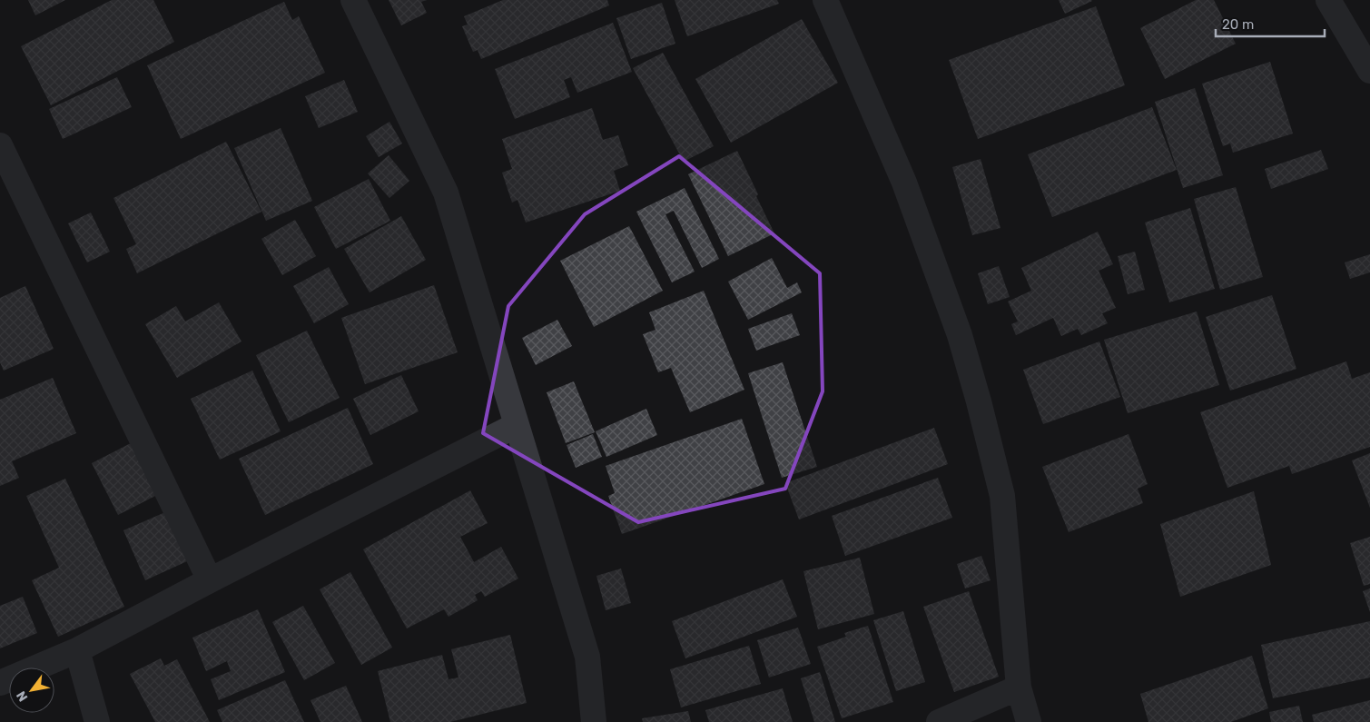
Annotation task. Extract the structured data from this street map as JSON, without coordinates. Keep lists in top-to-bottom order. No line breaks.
{"scale_bar":"20 m","north":"bottom left"}
